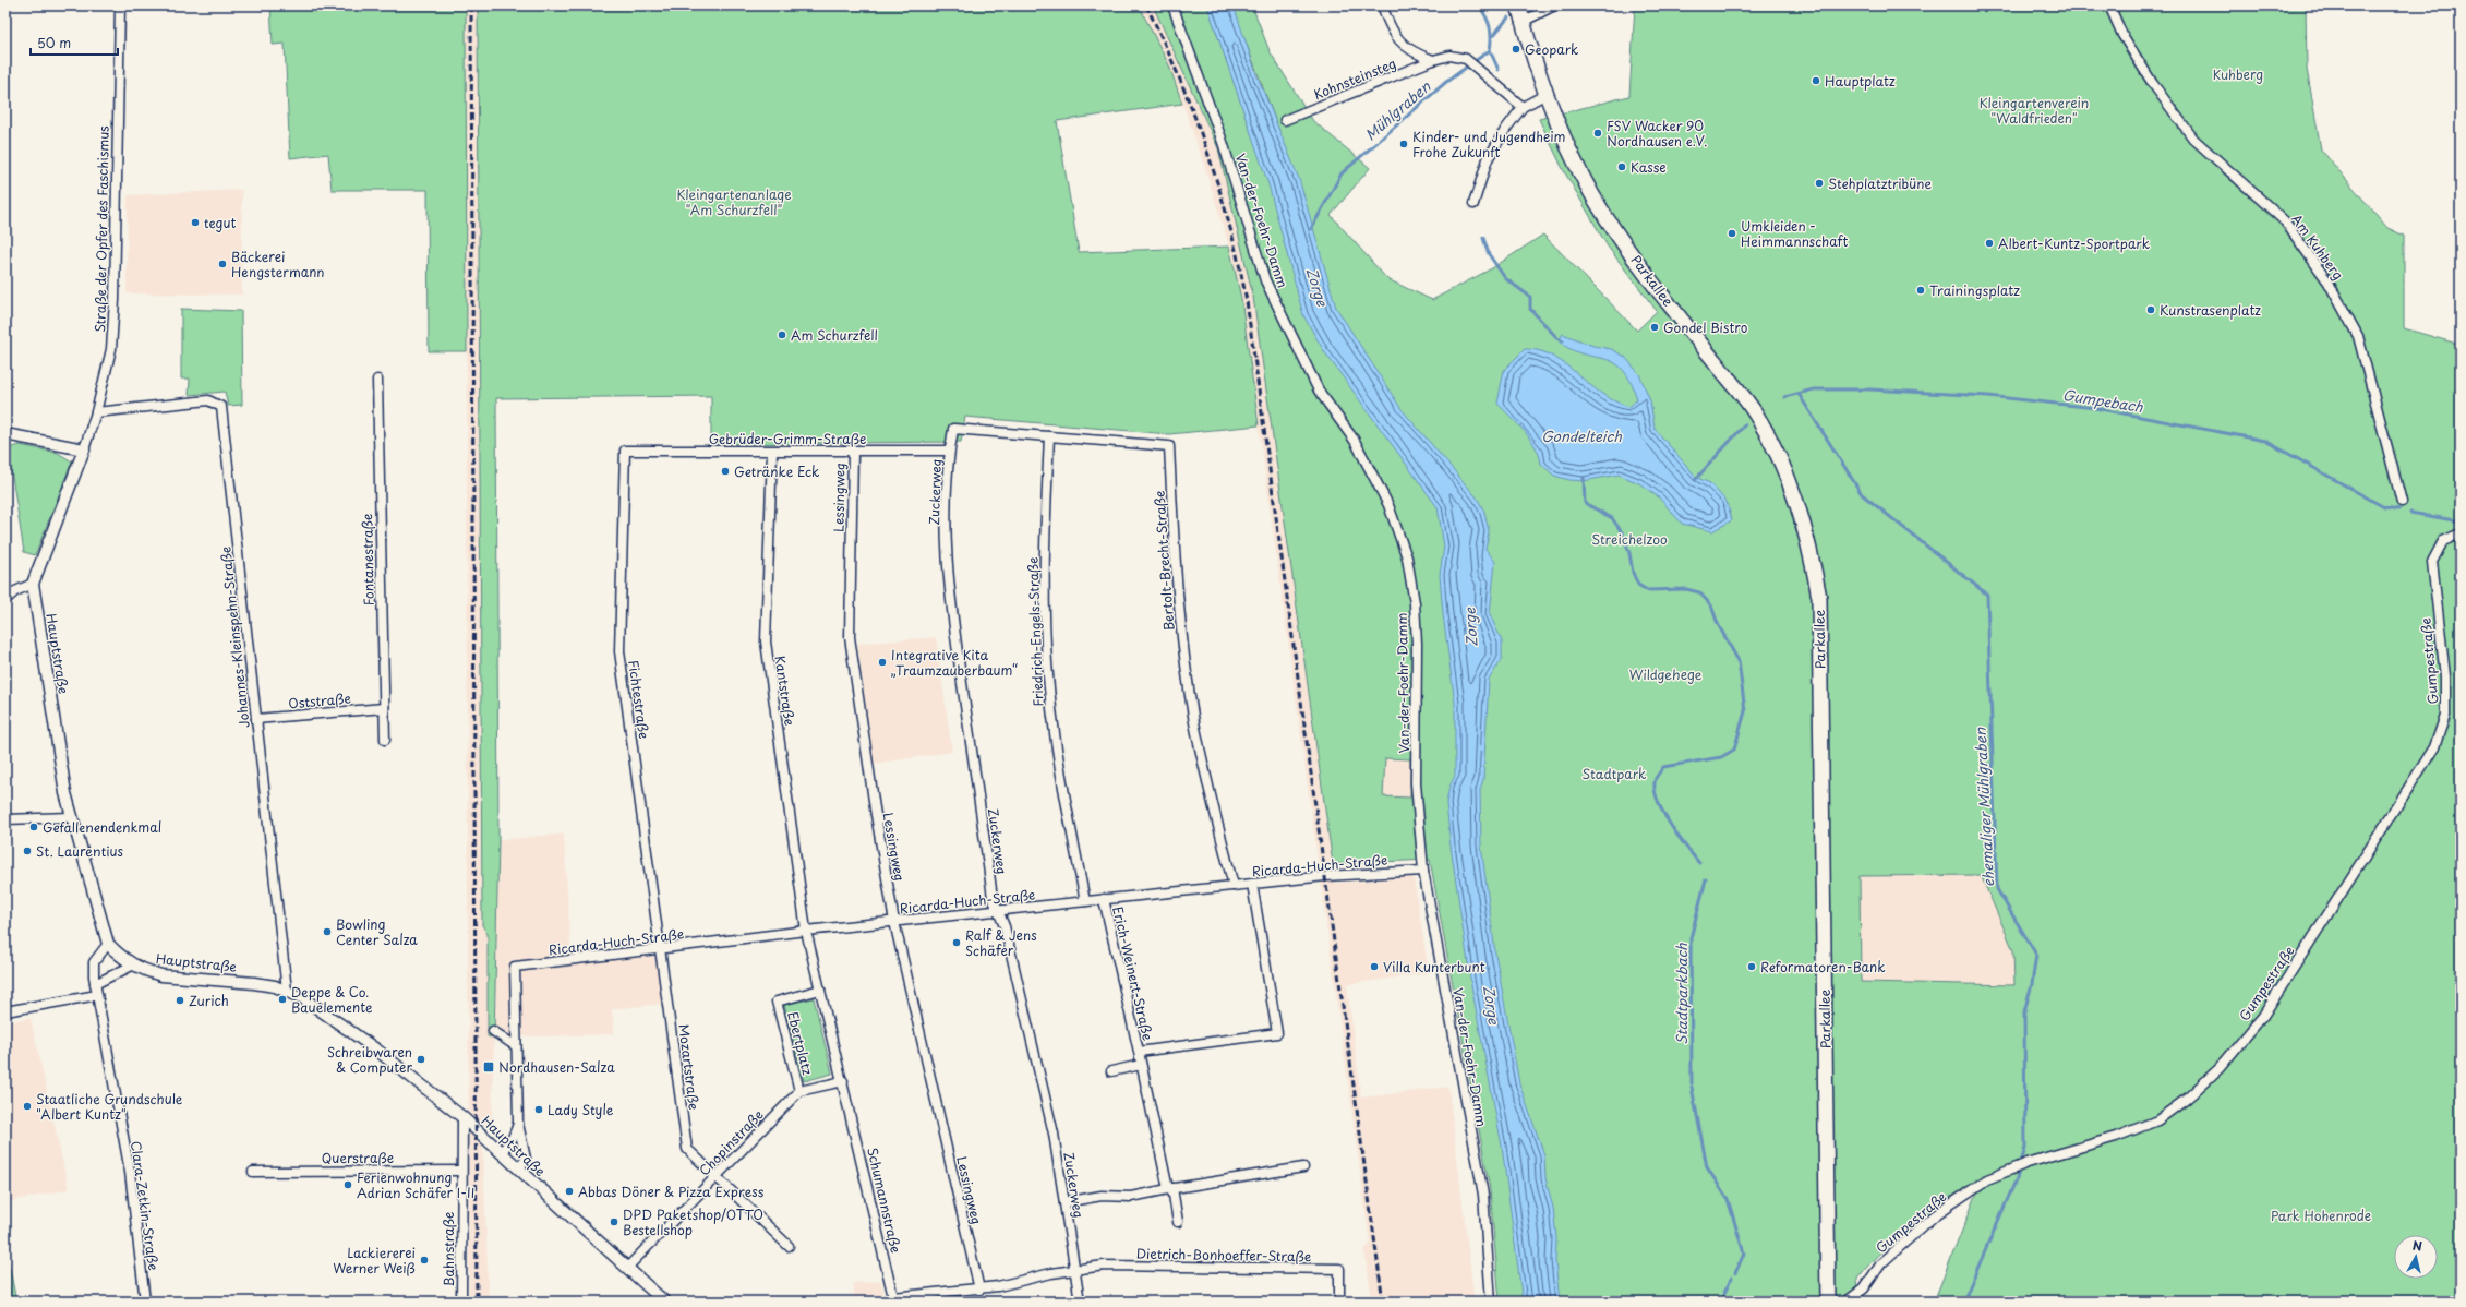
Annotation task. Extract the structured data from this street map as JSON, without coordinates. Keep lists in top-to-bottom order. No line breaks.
{"streets":{"main road":["Parkallee"],"street":["Kohnsteinsteg","Van-der-Foehr-Damm","Straße der Opfer des Faschismus","Am Kuhberg","Gebrüder-Grimm-Straße","Zuckerweg","Lessingweg","Fontanestraße","Bertolt-Brecht-Straße","Friedrich-Engels-Straße","Johannes-Kleinspehn-Straße","Hauptstraße","Gumpestraße","Kantstraße","Fichtestraße","Oststraße","Ricarda-Huch-Straße","Erich-Weinert-Straße","Ebertplatz","Mozartstraße","Chopinstraße","Querstraße","Schumannstraße","Clara-Zetkin-Straße","Bahnstraße","Dietrich-Bonhoeffer-Straße"]},"crossings":[["Van-der-Foehr-Damm","Ricarda-Huch-Straße"],["Straße der Opfer des Faschismus","Johannes-Kleinspehn-Straße"],["Straße der Opfer des Faschismus","Hauptstraße"],["Gebrüder-Grimm-Straße","Zuckerweg"],["Gebrüder-Grimm-Straße","Lessingweg"],["Gebrüder-Grimm-Straße","Kantstraße"],["Gebrüder-Grimm-Straße","Fichtestraße"],["Zuckerweg","Bertolt-Brecht-Straße"],["Zuckerweg","Ricarda-Huch-Straße"],["Zuckerweg","Schumannstraße"],["Zuckerweg","Dietrich-Bonhoeffer-Straße"],["Lessingweg","Ricarda-Huch-Straße"],["Lessingweg","Schumannstraße"],["Fontanestraße","Oststraße"],["Bertolt-Brecht-Straße","Friedrich-Engels-Straße"],["Bertolt-Brecht-Straße","Ricarda-Huch-Straße"],["Friedrich-Engels-Straße","Ricarda-Huch-Straße"],["Johannes-Kleinspehn-Straße","Hauptstraße"],["Johannes-Kleinspehn-Straße","Oststraße"],["Hauptstraße","Chopinstraße"],["Hauptstraße","Clara-Zetkin-Straße"],["Hauptstraße","Bahnstraße"],["Kantstraße","Ricarda-Huch-Straße"],["Kantstraße","Schumannstraße"],["Fichtestraße","Ricarda-Huch-Straße"],["Fichtestraße","Mozartstraße"],["Ricarda-Huch-Straße","Erich-Weinert-Straße"],["Ricarda-Huch-Straße","Mozartstraße"],["Ricarda-Huch-Straße","Schumannstraße"],["Ebertplatz","Chopinstraße"],["Ebertplatz","Schumannstraße"],["Mozartstraße","Chopinstraße"],["Querstraße","Bahnstraße"],["Schumannstraße","Dietrich-Bonhoeffer-Straße"]],"water":["Mühlgraben","Zorge","Gumpebach","Gondelteich","ehemaliger Mühlgraben","Stadtparkbach"],"parks":["Kuhberg","Kleingartenverein \"Waldfrieden\"","Kleingartenanlage \"Am Schurzfell\"","Streichelzoo","Wildgehege","Stadtpark","Park Hohenrode"],"places":{"other":["Geopark","Hauptplatz","FSV Wacker 90 Nordhausen e.V.","Kinder- und Jugendheim Frohe Zukunft","Kasse","Stehplatztribüne","tegut","Umkleiden - Heimmannschaft","Albert-Kuntz-Sportpark","Bäckerei Hengstermann","Trainingsplatz","Kunstrasenplatz","Gondel Bistro","Am Schurzfell","Getränke Eck","Integrative Kita „Traumzauberbaum“","Gefallenendenkmal","St. Laurentius","Bowling Center Salza","Ralf & Jens Schäfer","Villa Kunterbunt","Reformatoren-Bank","Deppe & Co. Bauelemente","Zurich","Schreibwaren & Computer","Staatliche Grundschule \"Albert Kuntz\"","Lady Style","Ferienwohnung Adrian Schäfer I-II","Abbas Döner & Pizza Express","DPD Paketshop/OTTO Bestellshop","Lackiererei Werner Weiß"],"transit":["Nordhausen-Salza"]},"scale_bar":"50 m","north":"top"}
